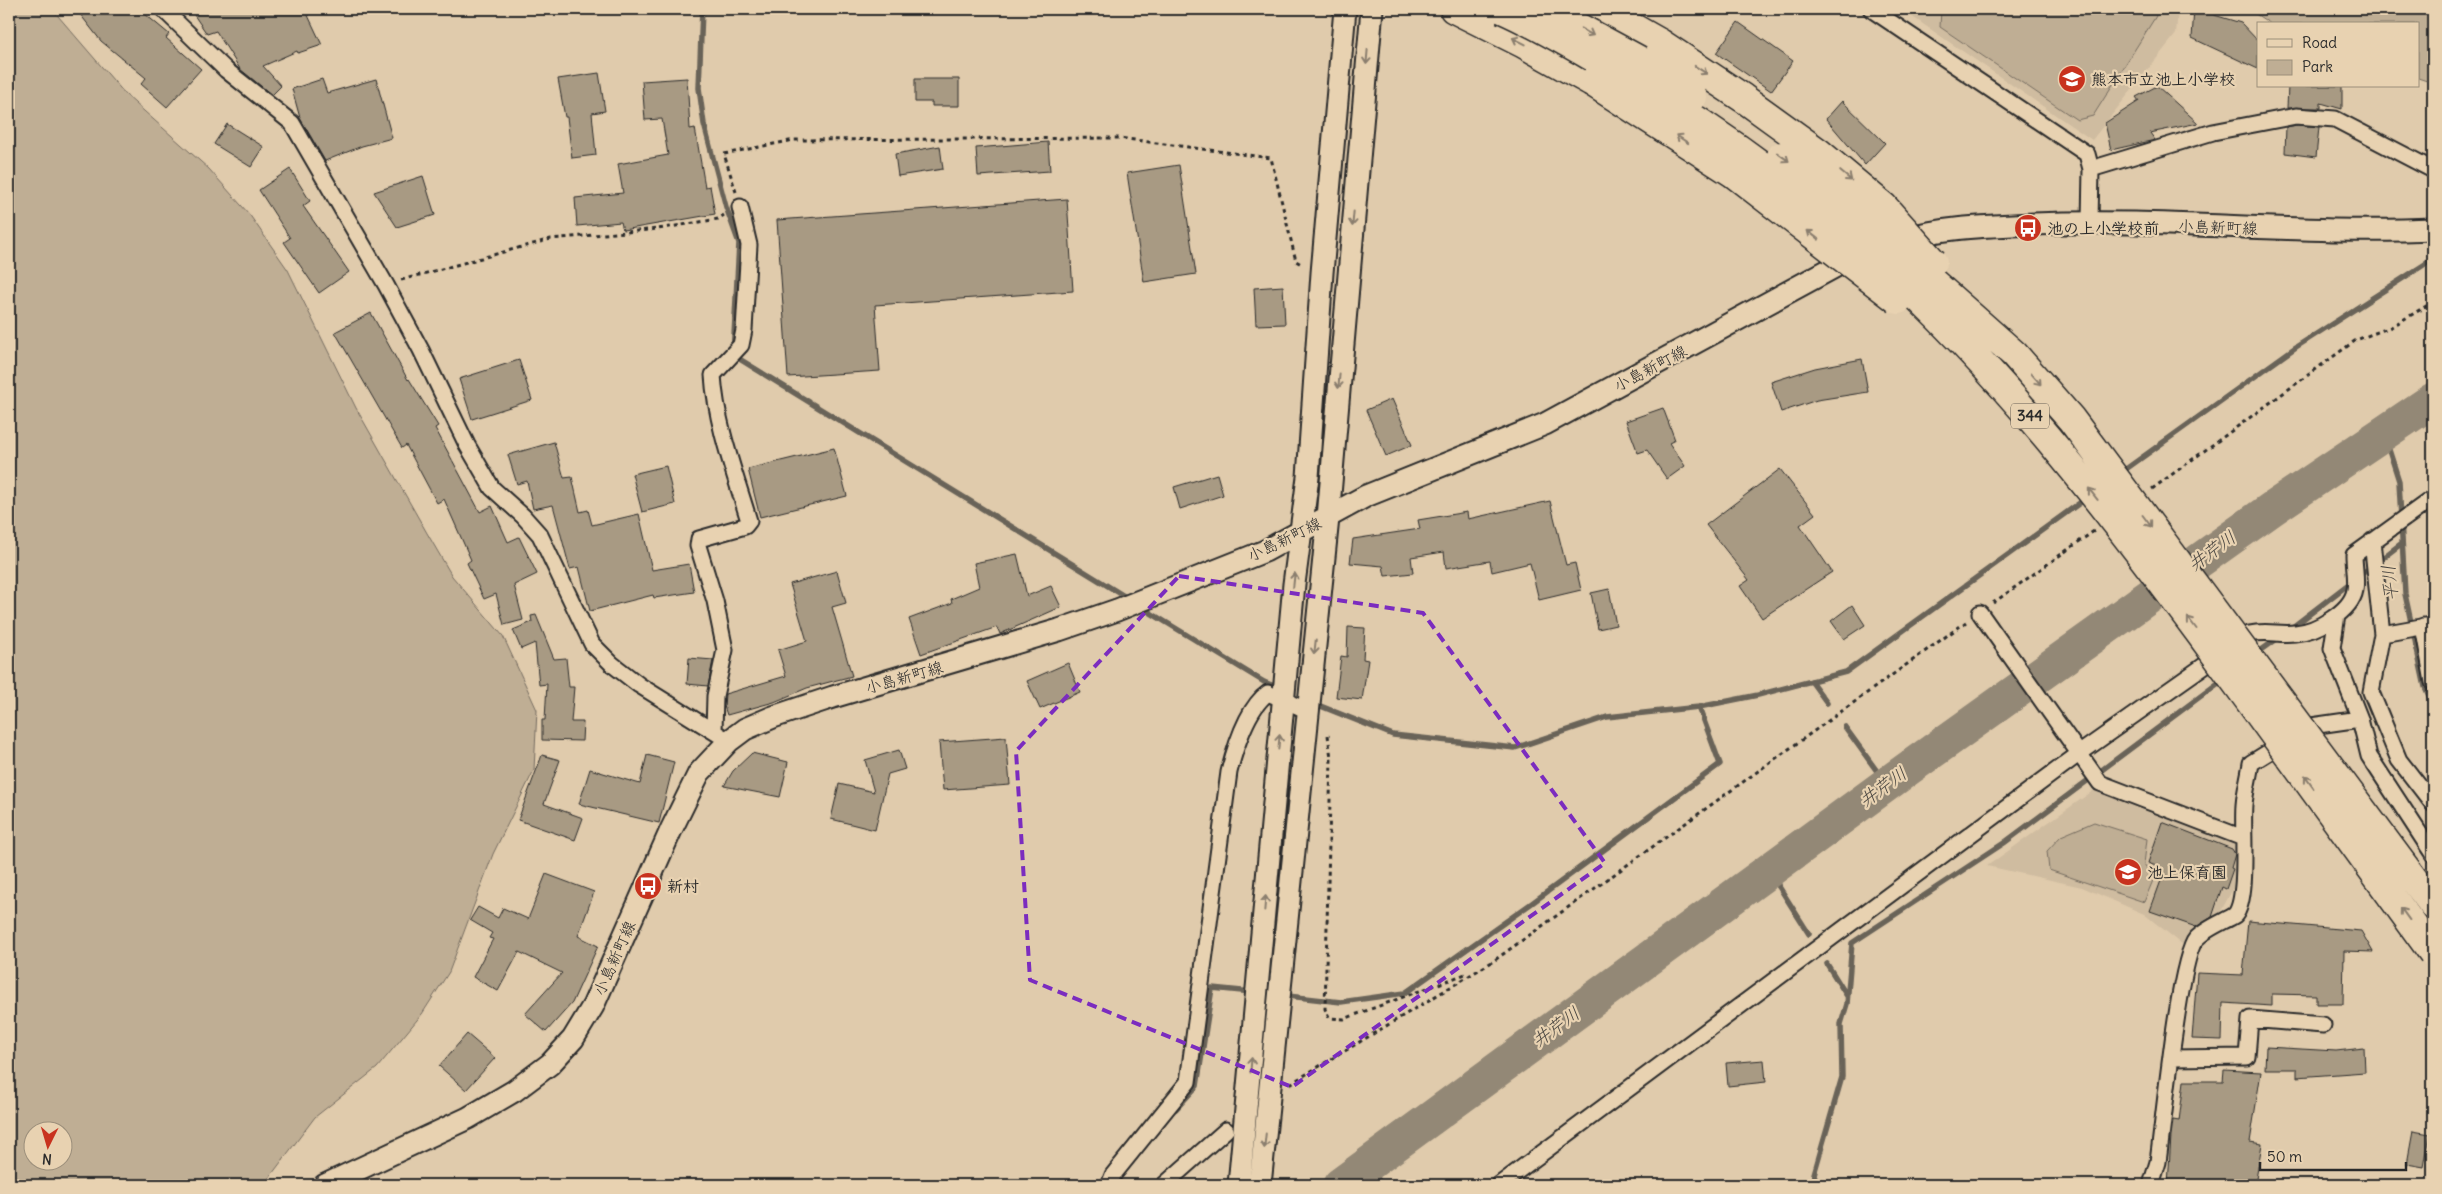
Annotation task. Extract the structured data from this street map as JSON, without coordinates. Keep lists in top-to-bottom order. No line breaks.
{"streets":{"highway":["344"],"main road":["小島新町線"]},"water":["井芹川","平川"],"places":{"school or university":["熊本市立池上小学校","池上保育園"],"bus stop":["池の上小学校前","新村"]},"legend":["Road","Park"],"scale_bar":"50 m","north":"bottom"}
